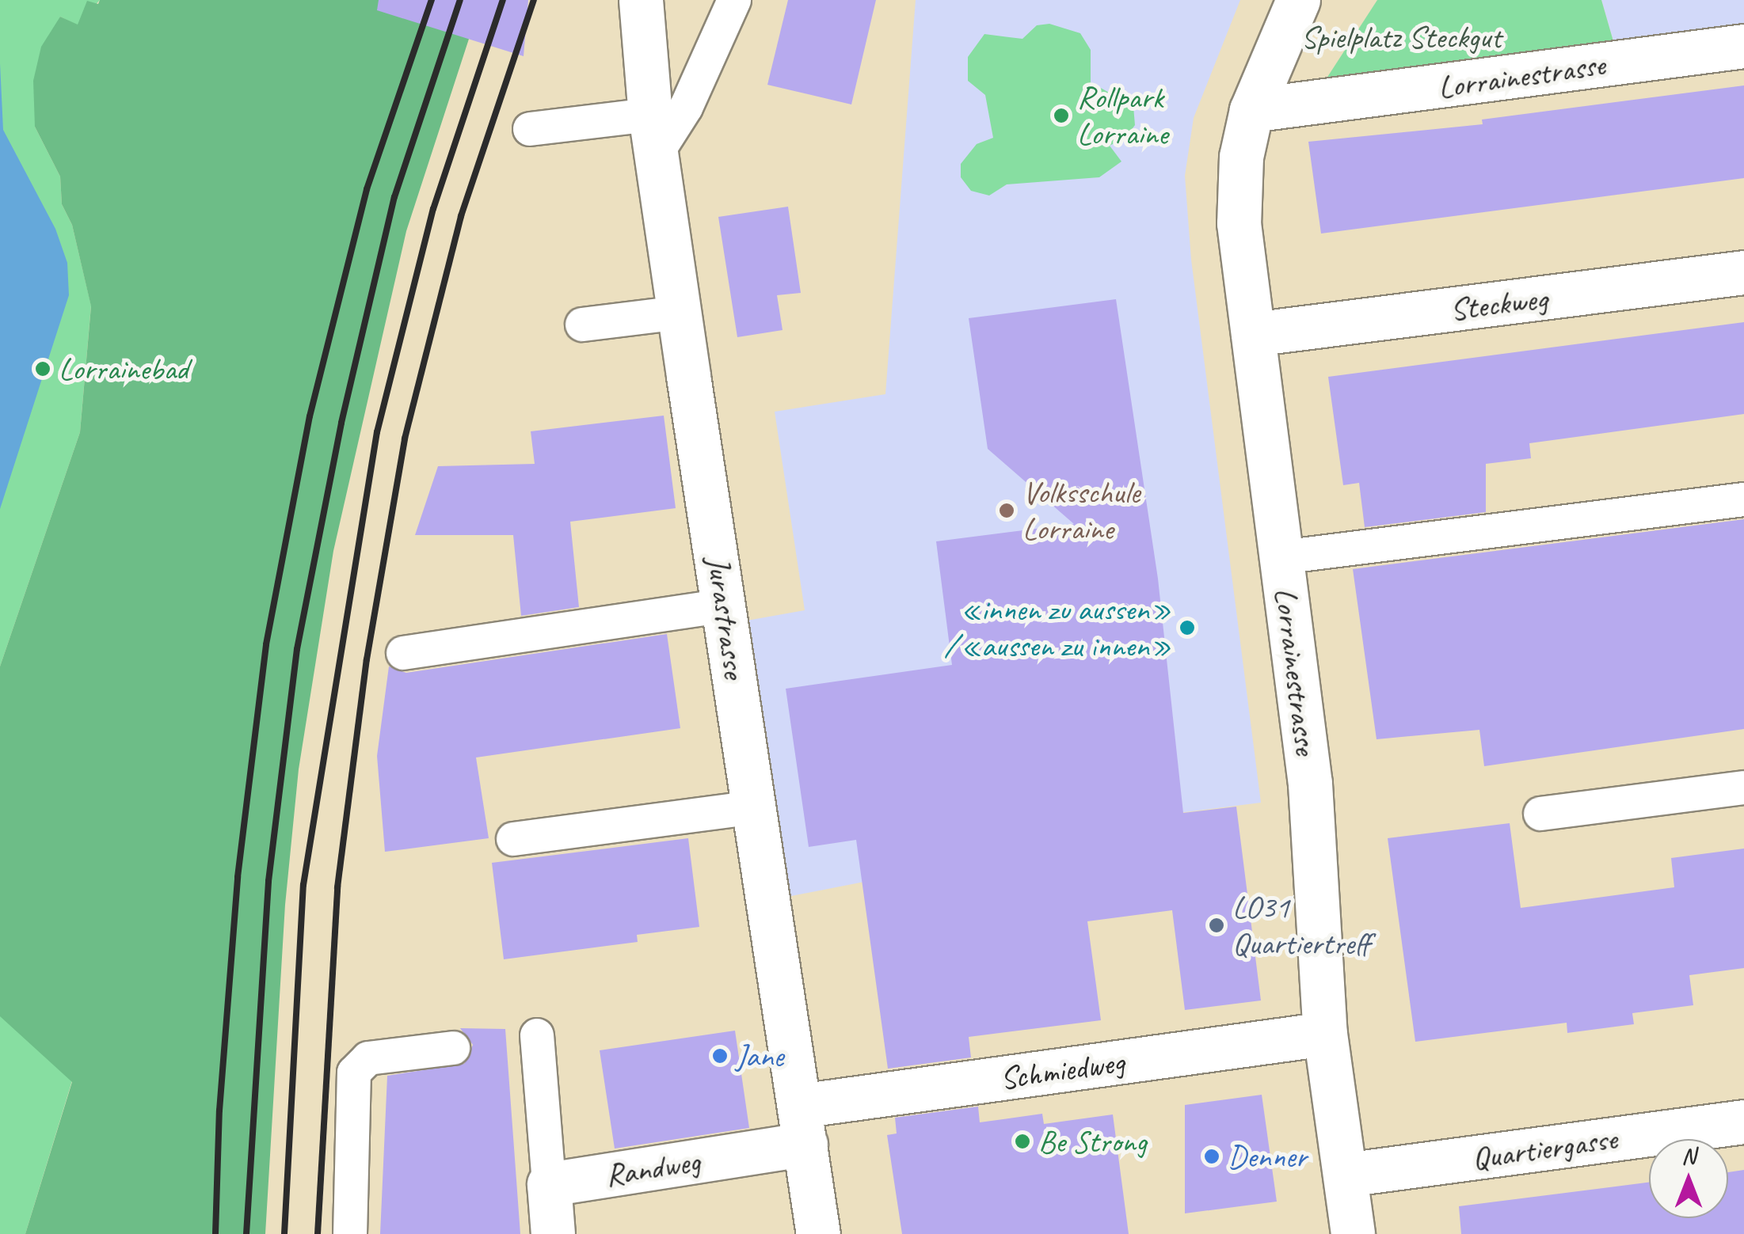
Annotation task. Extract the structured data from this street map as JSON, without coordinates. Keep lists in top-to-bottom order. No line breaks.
{"streets":{"street":["Lorrainestrasse","Steckweg","Jurastrasse","Schmiedweg","Quartiergasse","Randweg"]},"crossings":[["Lorrainestrasse","Steckweg"],["Lorrainestrasse","Schmiedweg"],["Lorrainestrasse","Quartiergasse"],["Jurastrasse","Schmiedweg"],["Jurastrasse","Randweg"],["Schmiedweg","Randweg"]],"parks":["Spielplatz Steckgut"],"places":["Rollpark Lorraine","Lorrainebad","Volksschule Lorraine","«innen zu aussen» ⁄ «aussen zu innen»","LO31 Quartiertreff","Jane","Be Strong","Denner"],"north":"top"}
